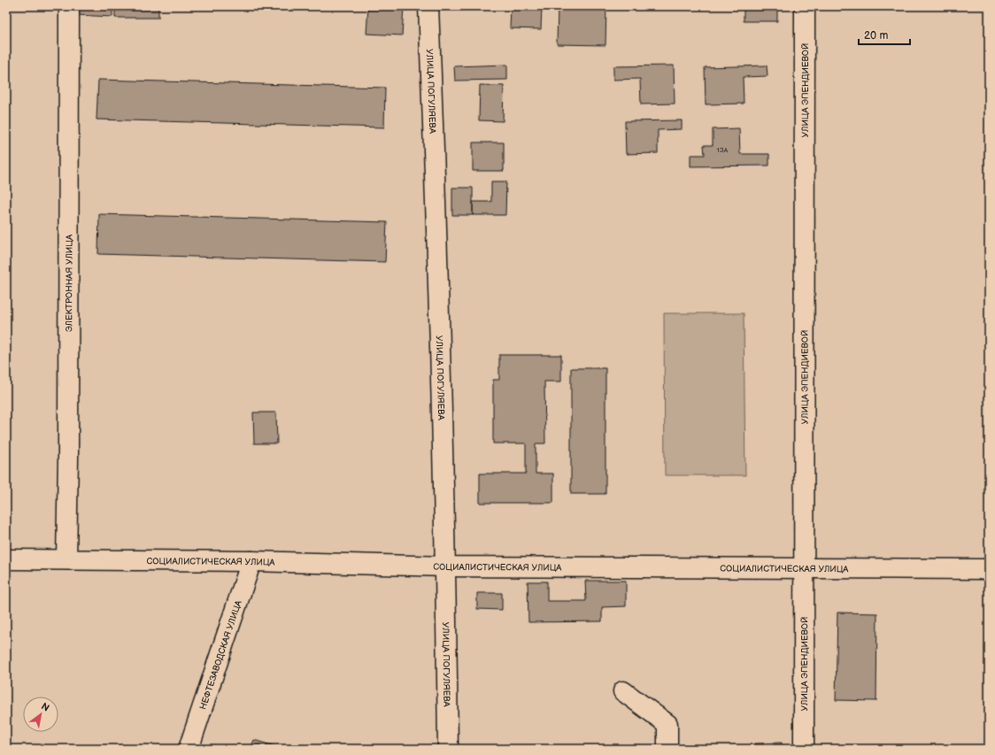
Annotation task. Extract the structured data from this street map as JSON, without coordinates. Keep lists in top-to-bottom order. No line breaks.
{"streets":{"street":["УЛИЦА ПОГУЛЯЕВА","УЛИЦА ЭПЕНДИЕВОЙ","ЭЛЕКТРОННАЯ УЛИЦА","СОЦИАЛИСТИЧЕСКАЯ УЛИЦА","НЕФТЕЗАВОДСКАЯ УЛИЦА"]},"crossings":[["УЛИЦА ПОГУЛЯЕВА","СОЦИАЛИСТИЧЕСКАЯ УЛИЦА"],["УЛИЦА ЭПЕНДИЕВОЙ","СОЦИАЛИСТИЧЕСКАЯ УЛИЦА"],["ЭЛЕКТРОННАЯ УЛИЦА","СОЦИАЛИСТИЧЕСКАЯ УЛИЦА"],["СОЦИАЛИСТИЧЕСКАЯ УЛИЦА","НЕФТЕЗАВОДСКАЯ УЛИЦА"]],"house_numbers":["13А"],"scale_bar":"20 m","north":"top right"}
